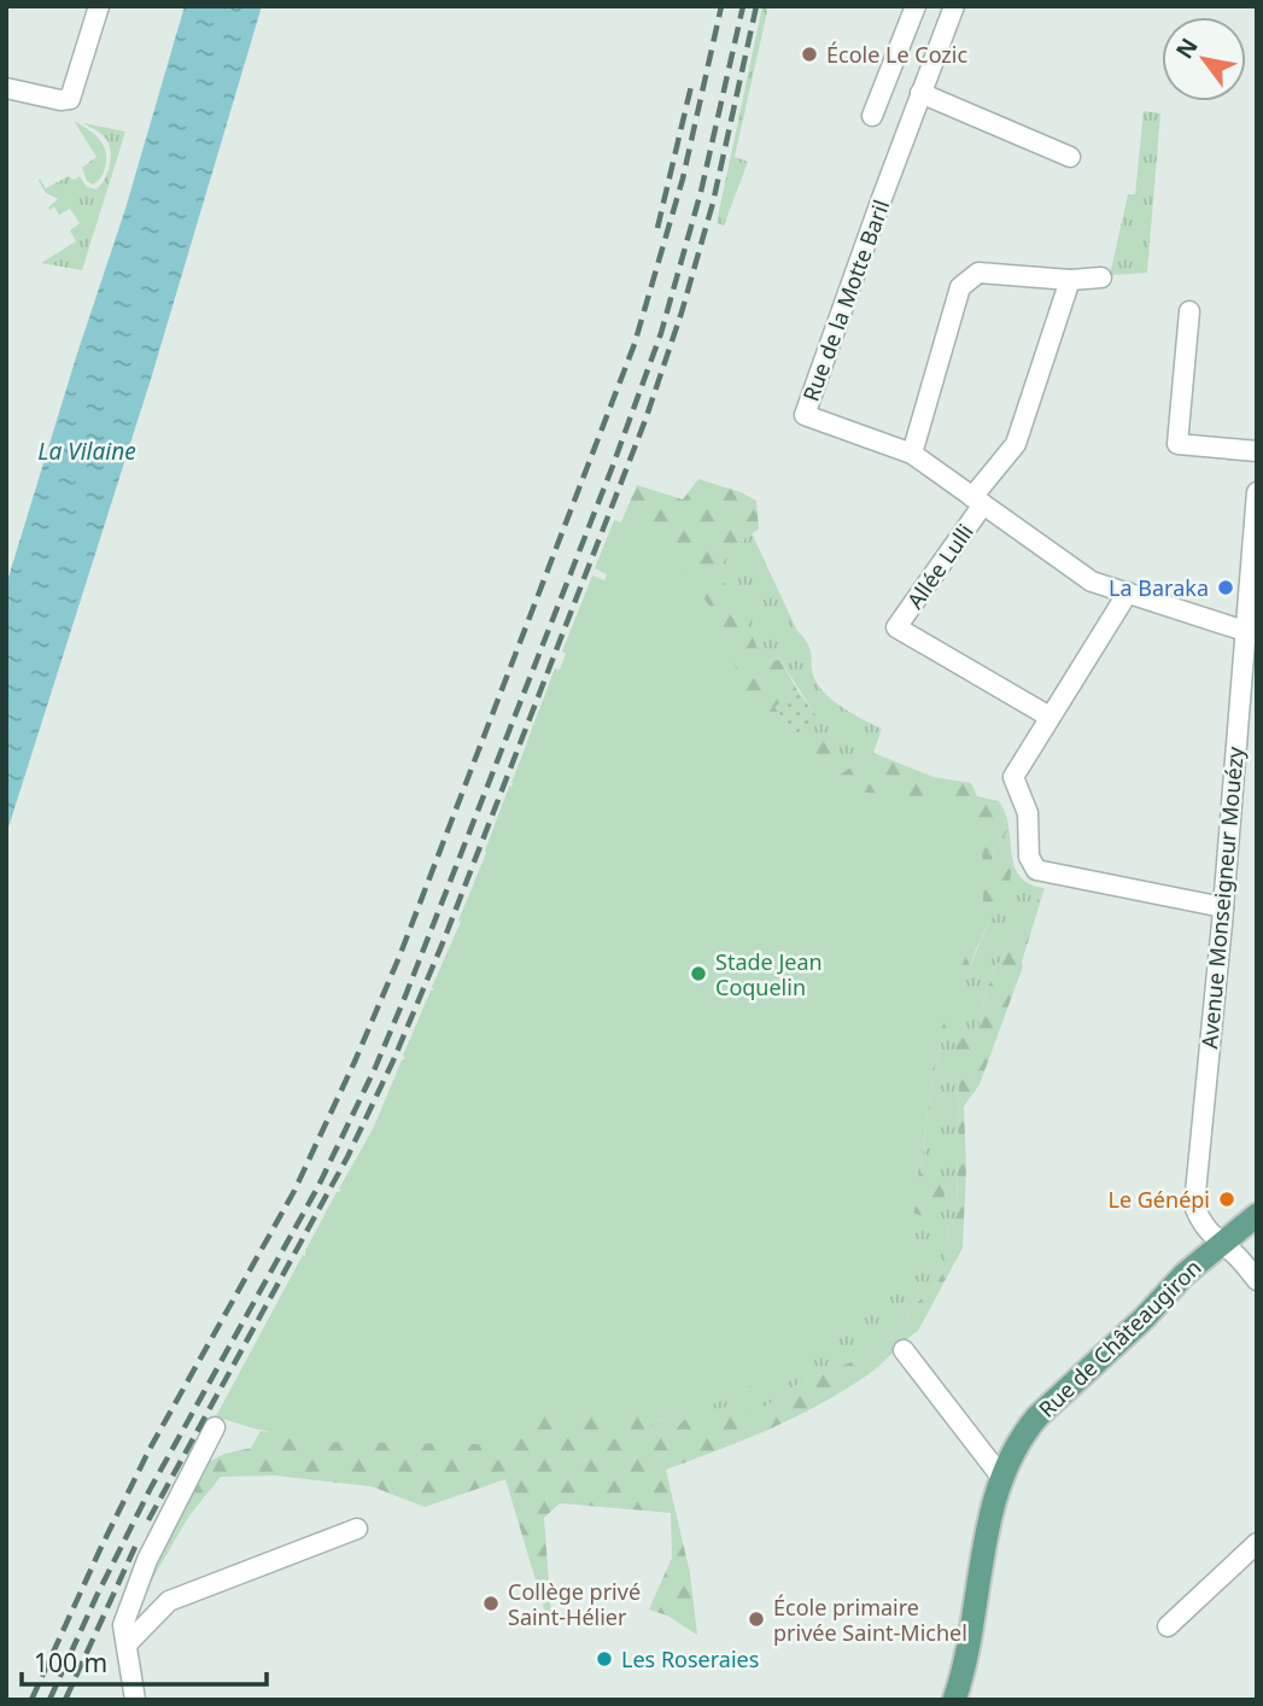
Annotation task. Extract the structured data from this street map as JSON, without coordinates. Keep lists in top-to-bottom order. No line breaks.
{"streets":{"main road":["Rue de Châteaugiron"],"street":["Rue de la Motte Baril","Allée Lulli","Avenue Monseigneur Mouézy"]},"crossings":[["Rue de la Motte Baril","Allée Lulli"],["Rue de la Motte Baril","Avenue Monseigneur Mouézy"],["Avenue Monseigneur Mouézy","Rue de Châteaugiron"]],"water":["La Vilaine"],"places":["École Le Cozic","La Baraka","Stade Jean Coquelin","Le Génépi","Collège privé Saint-Hélier","École primaire privée Saint-Michel","Les Roseraies"],"scale_bar":"100 m","north":"top left"}
